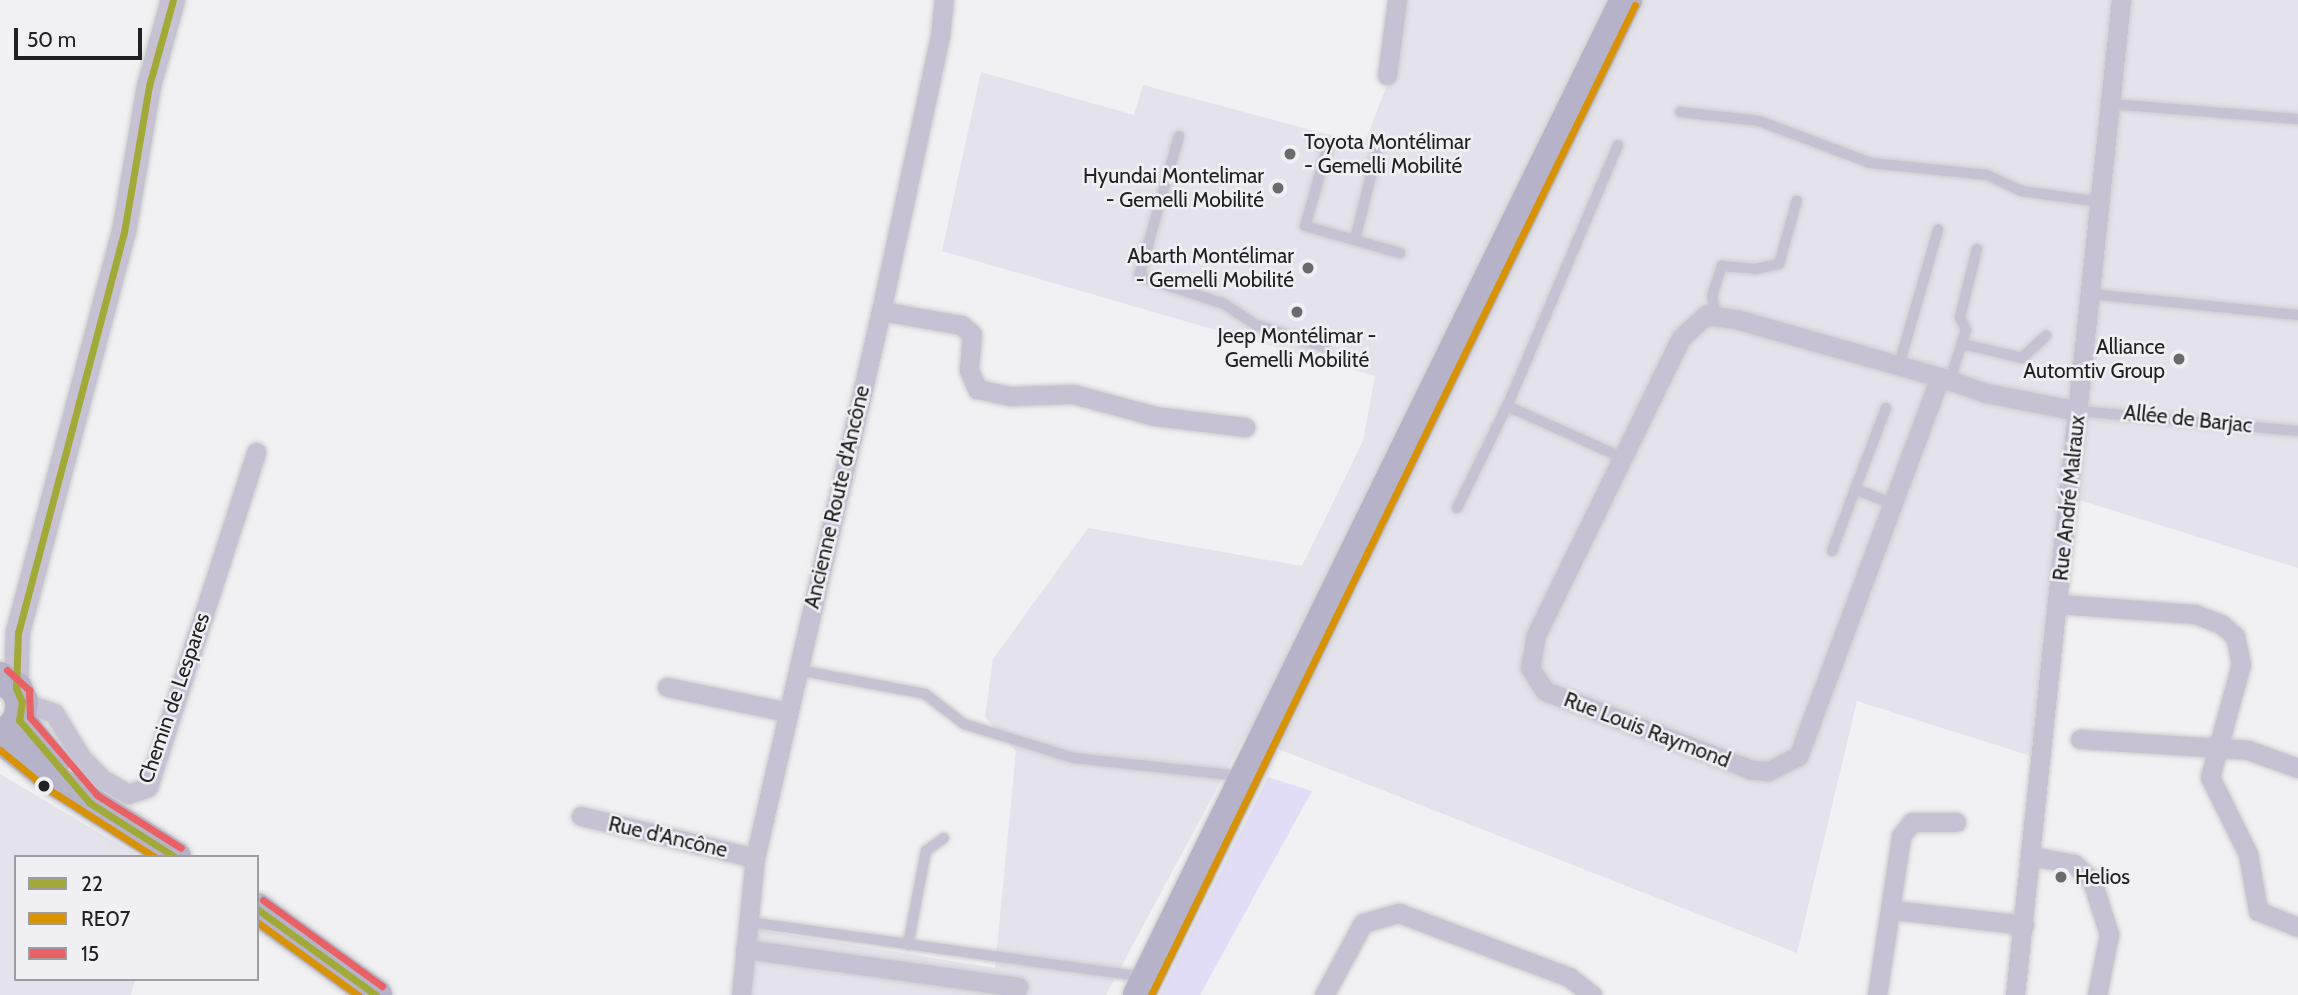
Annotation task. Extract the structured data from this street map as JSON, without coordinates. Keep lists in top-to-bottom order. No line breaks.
{"streets":{"street":["Ancienne Route d'Ancône","Rue André Malraux","Chemin de Lespares","Rue Louis Raymond","Rue d'Ancône"],"lane":["Allée de Barjac"]},"crossings":[["Allée de Barjac","Rue André Malraux"],["Ancienne Route d'Ancône","Rue d'Ancône"]],"places":["Toyota Montélimar - Gemelli Mobilité","Hyundai Montelimar - Gemelli Mobilité","Abarth Montélimar - Gemelli Mobilité","Jeep Montélimar - Gemelli Mobilité","Alliance Automtiv Group","Helios"],"lines":["transit line 22","transit line RE07","transit line 15"],"legend":["22","RE07","15"],"scale_bar":"50 m"}
